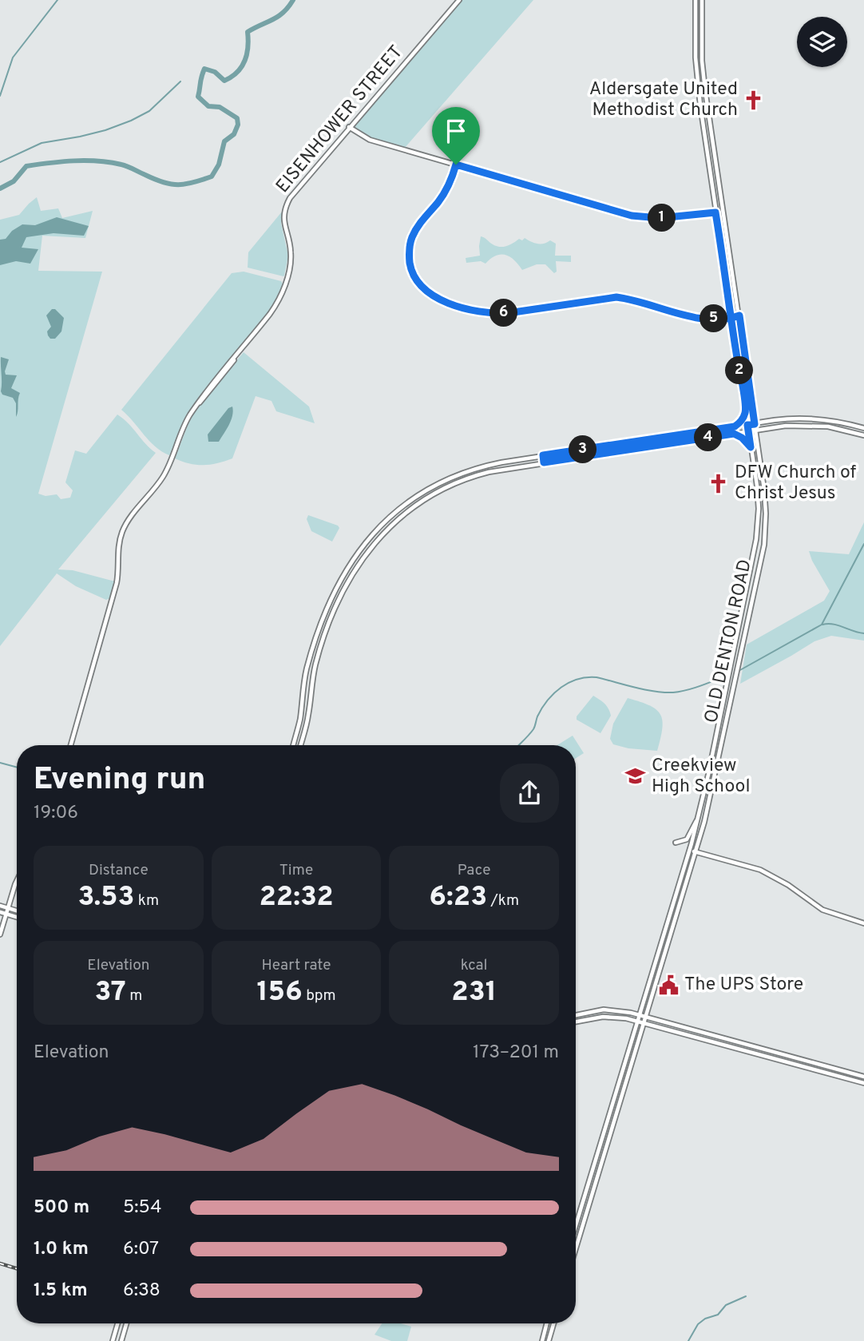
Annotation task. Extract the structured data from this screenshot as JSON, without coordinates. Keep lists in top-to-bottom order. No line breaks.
{"streets":{"main road":["EISENHOWER STREET","OLD DENTON ROAD"]},"places":{"church":["Aldersgate United Methodist Church","DFW Church of Christ Jesus"],"school or university":["Creekview High School"],"public building":["The UPS Store"]},"page":{"pins":["1","6","5","2","4","3"],"heading":["Evening run","19:06"],"stats":[["Distance","3.53 km"],["Time","22:32"],["Pace","6:23 /km"],["Elevation","37 m"],["Heart rate","156 bpm"],["kcal","231"]],"chart":["Elevation","173–201 m"],"list":[{"name":"500 m","note":"5:54"},{"name":"1.0 km","note":"6:07"},{"name":"1.5 km","note":"6:38"}]}}
